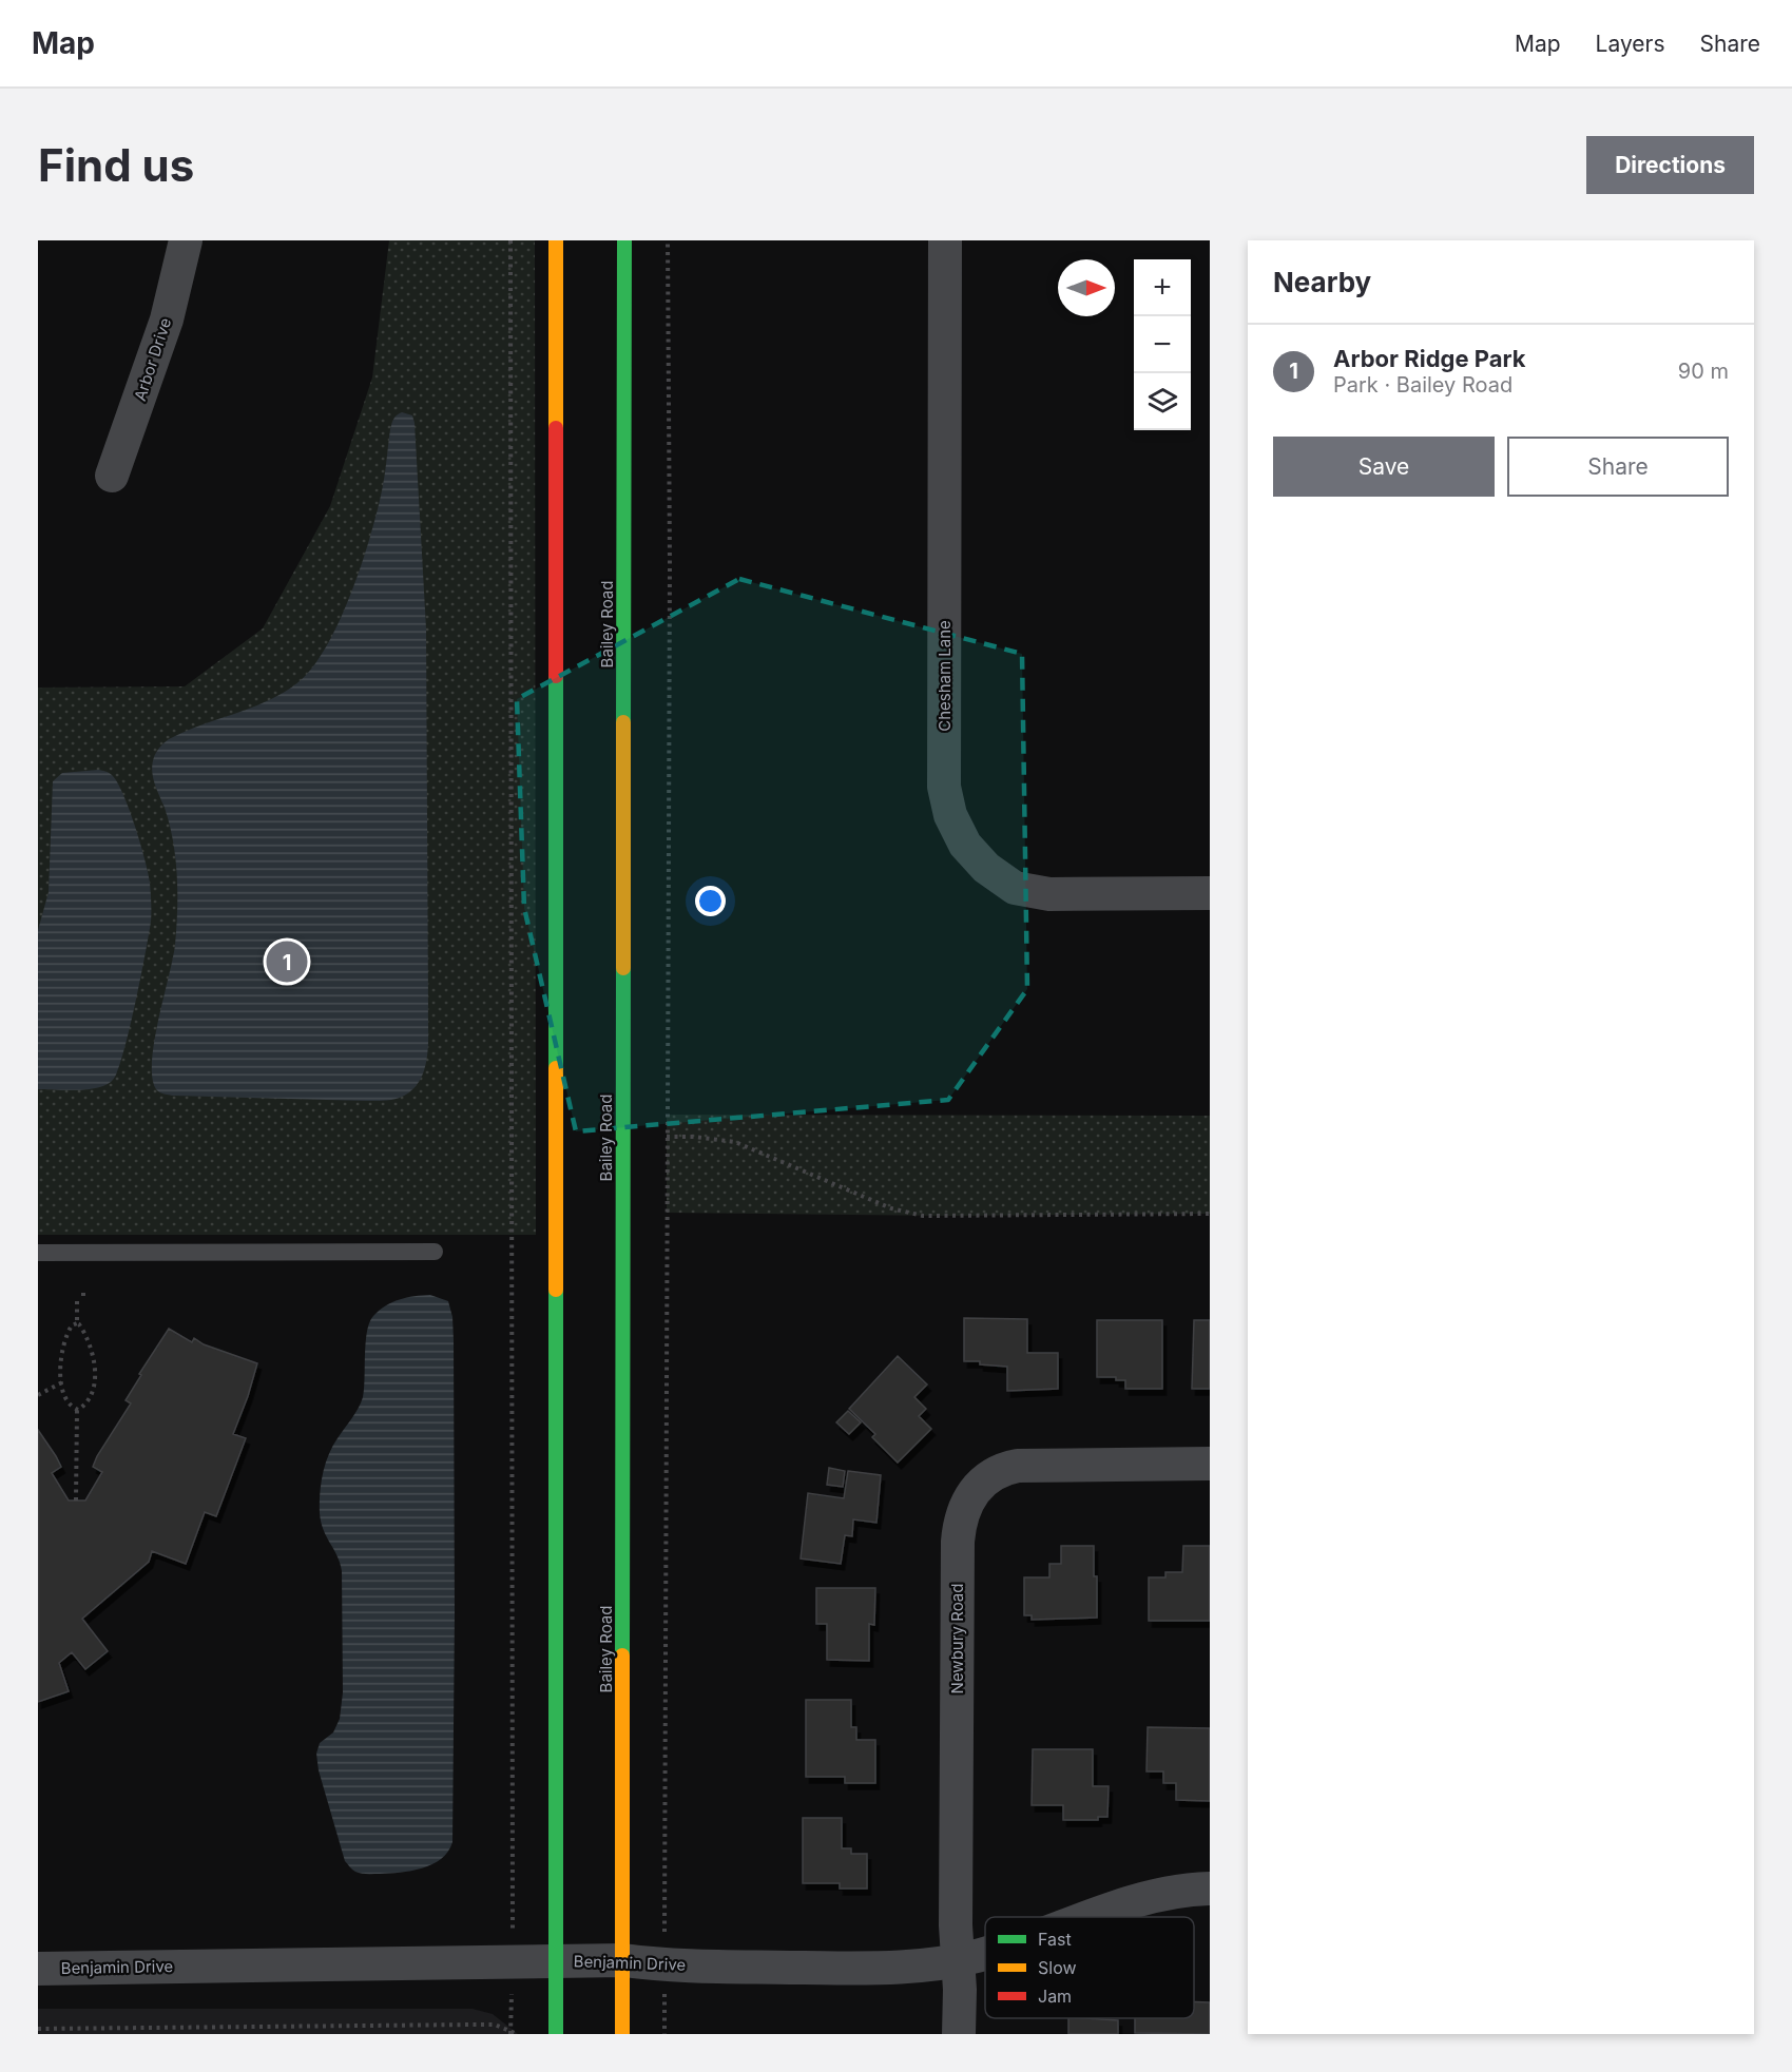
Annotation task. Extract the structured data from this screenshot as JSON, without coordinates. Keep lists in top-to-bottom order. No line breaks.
{"streets":{"main road":["Bailey Road"],"street":["Arbor Drive","Chesham Lane","Newbury Road","Benjamin Drive"]},"crossings":[["Bailey Road","Benjamin Drive"],["Newbury Road","Benjamin Drive"]],"legend":["Fast","Slow","Jam"],"north":"right","page":{"header":"Map","nav":["Map","Layers","Share"],"buttons":["Directions",["Save","Share"]],"title":"Find us","heading":"Nearby","map_buttons":["+","−"],"list":[{"mark":"1","name":"Arbor Ridge Park","note":"Park · Bailey Road","value":"90 m"}],"pins":"1"}}
